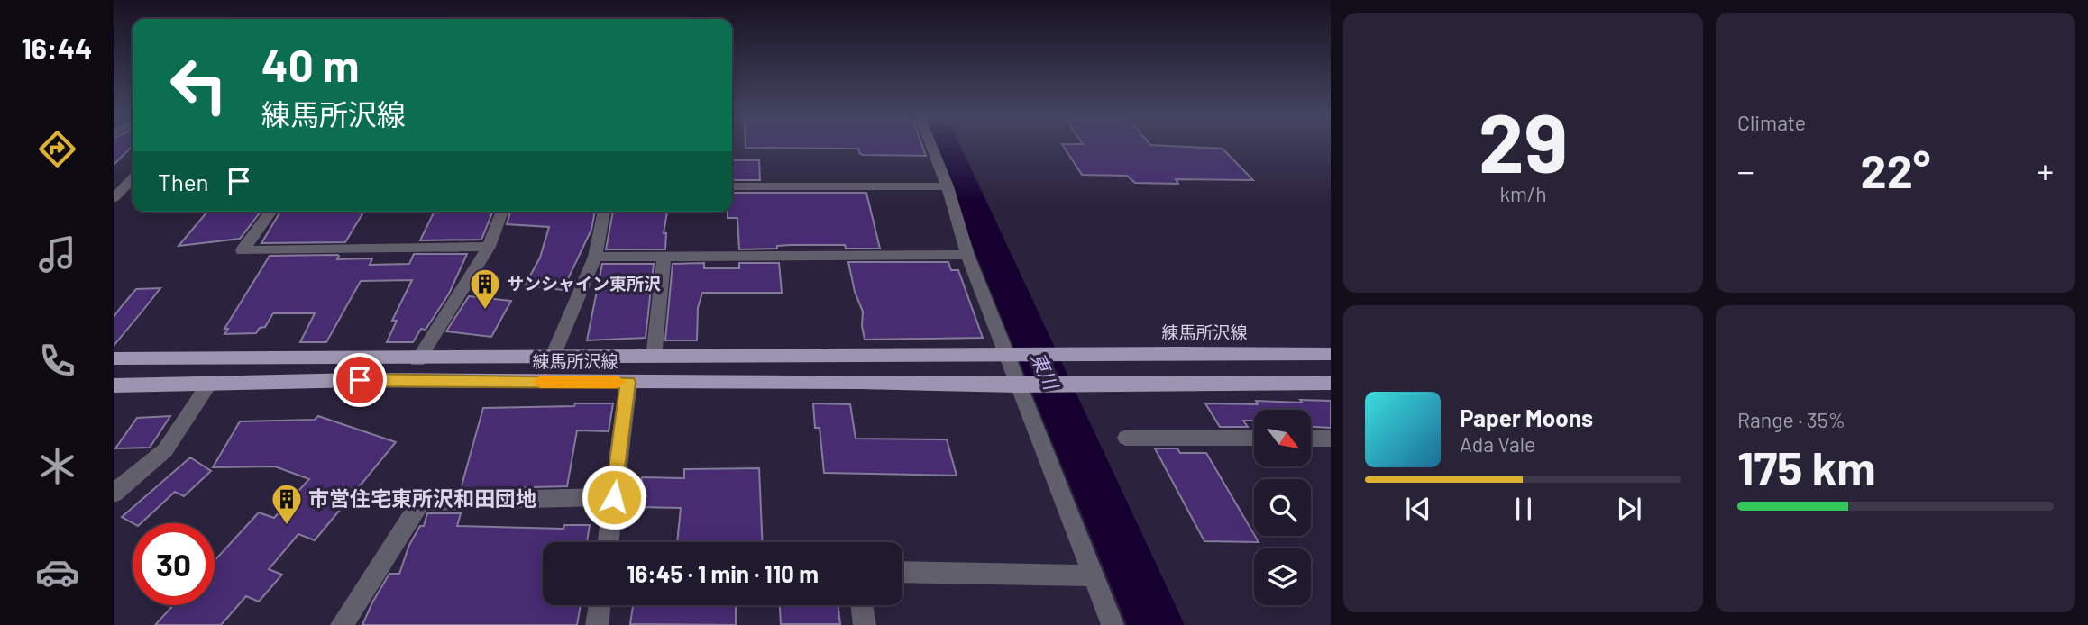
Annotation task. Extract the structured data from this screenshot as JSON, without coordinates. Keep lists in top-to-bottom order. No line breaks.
{"streets":{"main road":["練馬所沢線"]},"water":["東川"],"places":{"building":["サンシャイン東所沢","市営住宅東所沢和田団地"]},"north":"bottom right","page":{"tabs":"16:44","tile":[["29","km/h"],"Climate",["Range · 35%","175 km"]],"turn":["40 m","練馬所沢線"],"heat":["−","22°","+"],"then":"Then","song":["Paper Moons","Ada Vale"],"limit":"30","trip":"16:45 · 1 min · 110 m"}}
